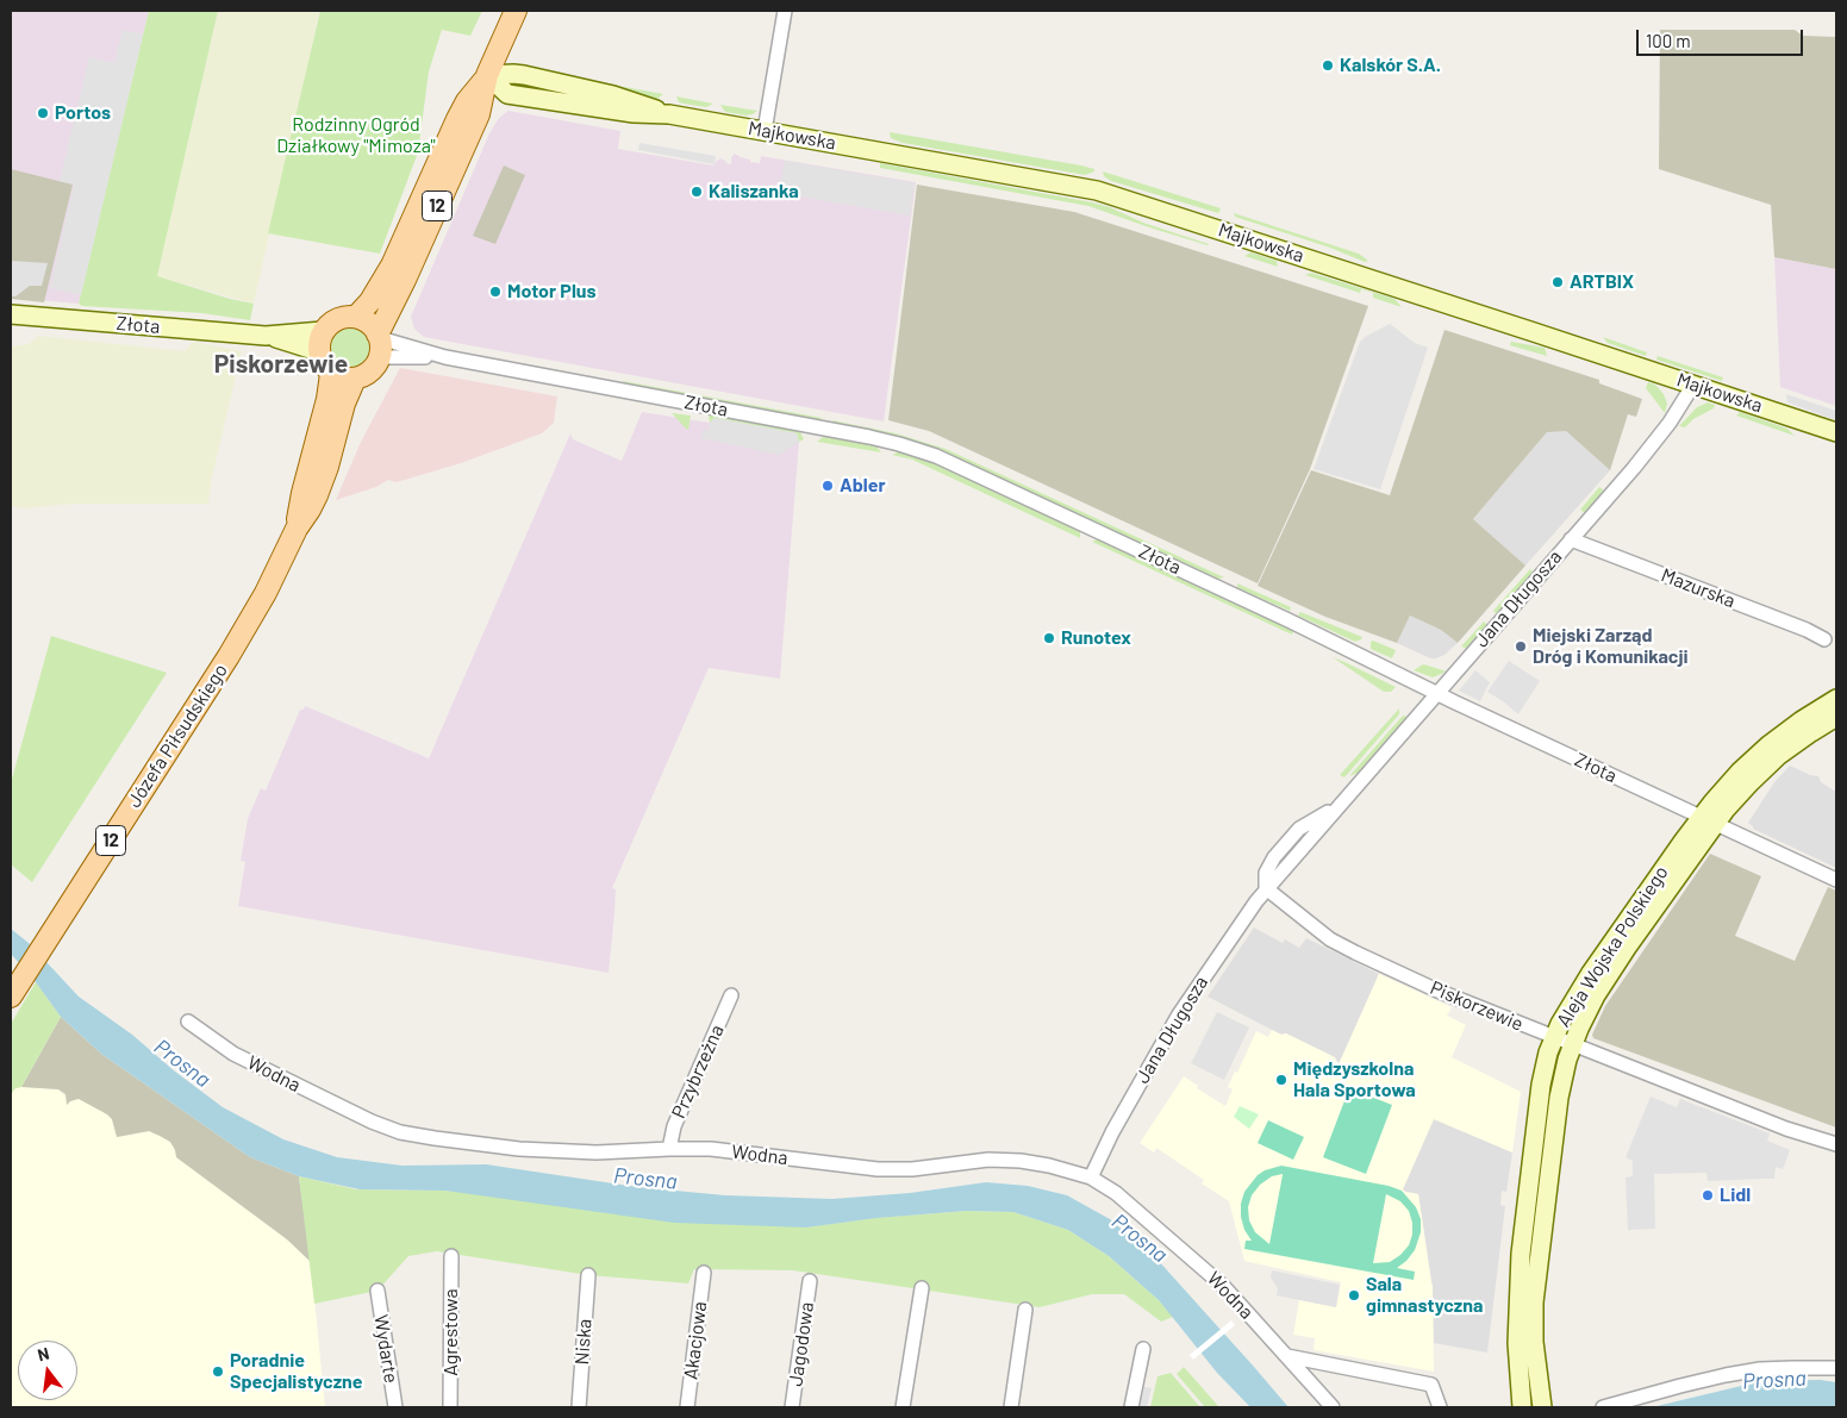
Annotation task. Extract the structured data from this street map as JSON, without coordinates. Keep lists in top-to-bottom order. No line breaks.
{"streets":{"main road":["Majkowska","12","Złota","Józefa Piłsudskiego","Aleja Wojska Polskiego"],"street":["Mazurska","Jana Długosza","Piskorzewie","Przybrzeżna","Wodna","Agrestowa","Akacjowa","Niska","Jagodowa","Wydarte"]},"crossings":[["Majkowska","12"],["Majkowska","Jana Długosza"],["12","Złota"],["12","Józefa Piłsudskiego"],["Złota","Jana Długosza"],["Złota","Józefa Piłsudskiego"],["Złota","Aleja Wojska Polskiego"],["Mazurska","Jana Długosza"],["Jana Długosza","Piskorzewie"],["Jana Długosza","Wodna"],["Aleja Wojska Polskiego","Piskorzewie"],["Przybrzeżna","Wodna"]],"districts":["Piskorzewie"],"water":["Prosna"],"parks":["Rodzinny Ogród Działkowy \"Mimoza\""],"places":["Kalskór S.A.","Portos","Kaliszanka","ARTBIX","Motor Plus","Abler","Runotex","Miejski Zarząd Dróg i Komunikacji","Międzyszkolna Hala Sportowa","Lidl","Sala gimnastyczna","Poradnie Specjalistyczne"],"scale_bar":"100 m","north":"top"}
